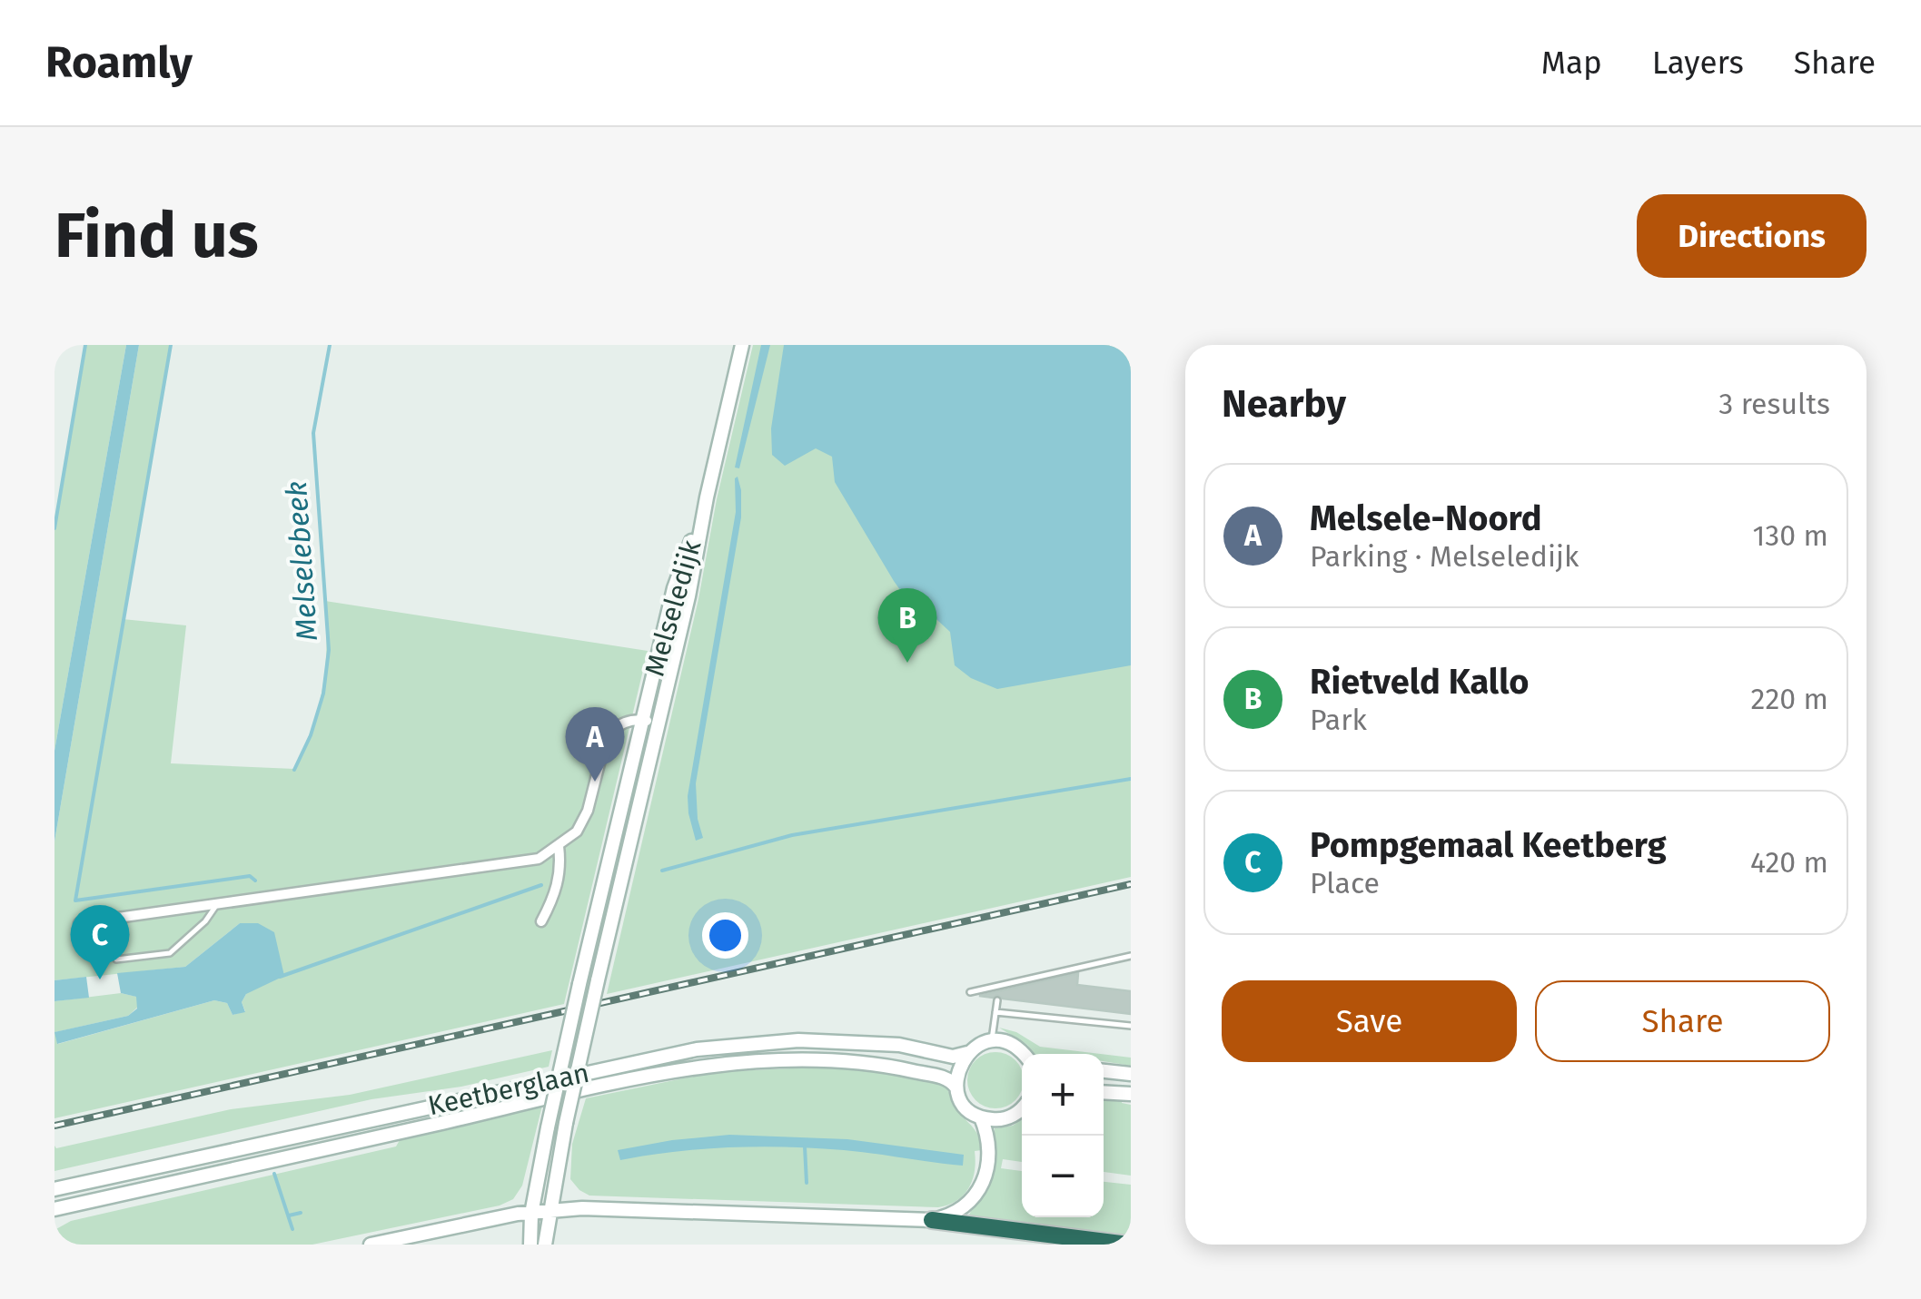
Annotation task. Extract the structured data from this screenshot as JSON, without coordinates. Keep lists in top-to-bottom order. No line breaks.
{"streets":{"main road":["Melseledijk","Keetberglaan"]},"water":["Melselebeek"],"page":{"header":"Roamly","nav":["Map","Layers","Share"],"buttons":["Directions",["Save","Share"]],"title":"Find us","heading":["Nearby","3 results"],"list":[{"mark":"A","name":"Melsele-Noord","note":"Parking · Melseledijk","value":"130 m"},{"mark":"B","name":"Rietveld Kallo","note":"Park","value":"220 m"},{"mark":"C","name":"Pompgemaal Keetberg","note":"Place","value":"420 m"}],"pins":["B","A","C"],"map_buttons":["+","−"]}}
